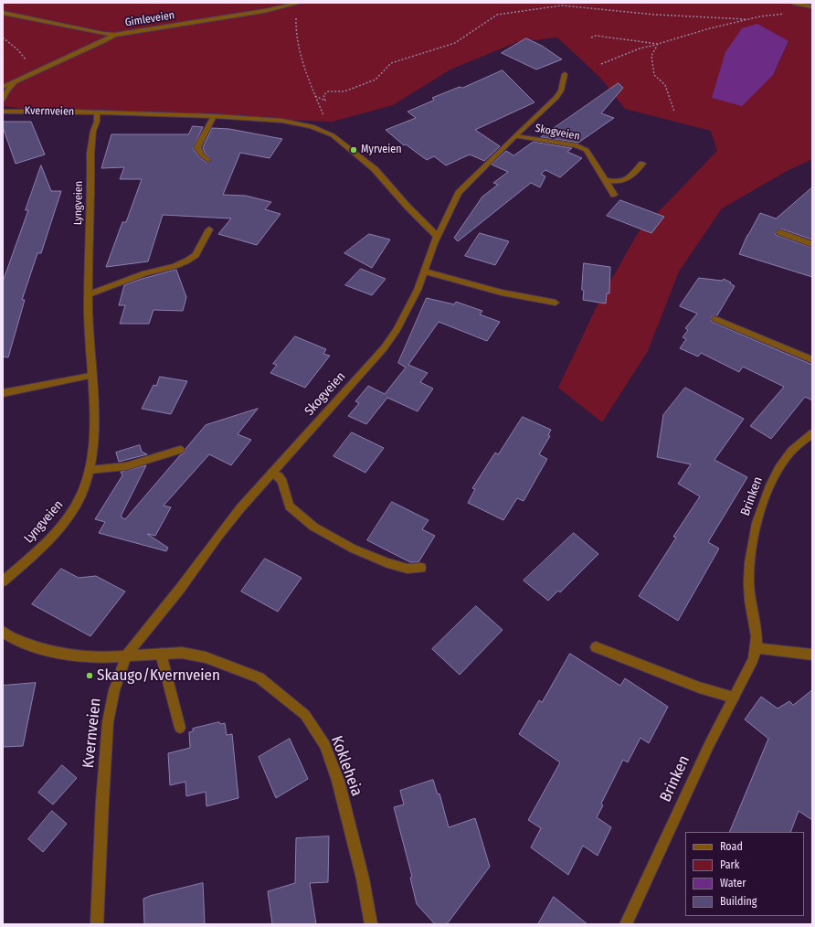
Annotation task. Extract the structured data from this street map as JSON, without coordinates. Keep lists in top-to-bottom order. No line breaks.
{"streets":{"street":["Gimleveien","Kvernveien","Skogveien","Lyngveien","Brinken","Kokleheia"]},"crossings":[["Kvernveien","Skogveien"],["Kvernveien","Lyngveien"],["Kvernveien","Kokleheia"],["Skogveien","Kokleheia"]],"places":["Myrveien","Skaugo/Kvernveien"],"legend":["Road","Park","Water","Building"]}
